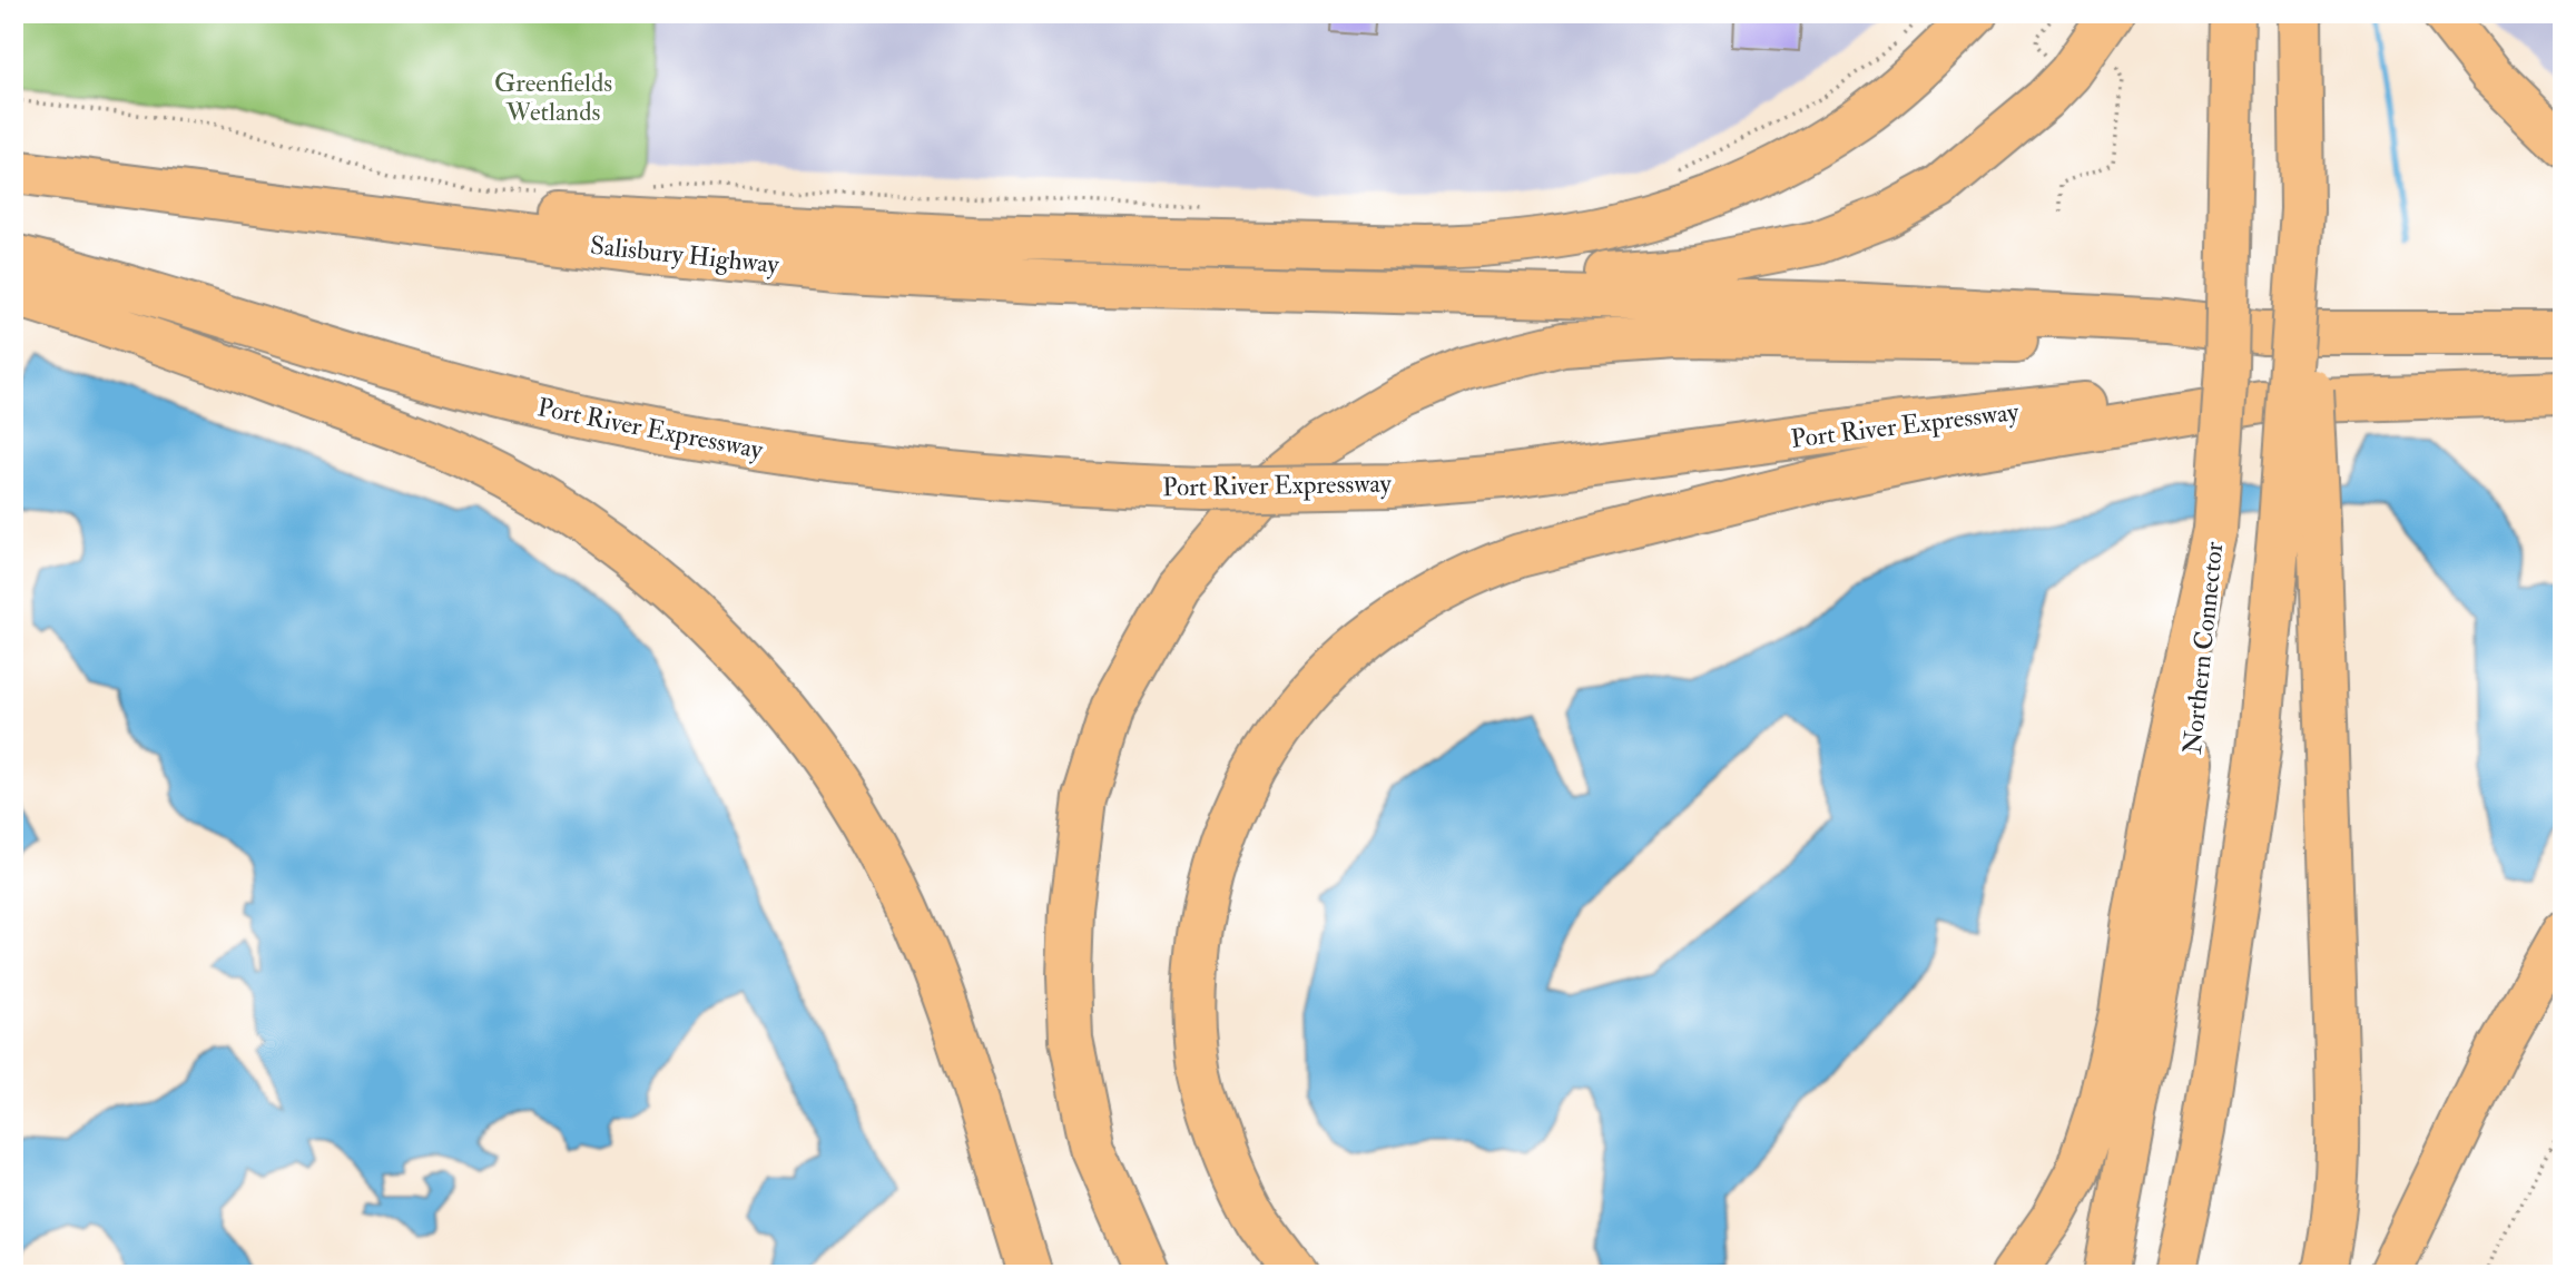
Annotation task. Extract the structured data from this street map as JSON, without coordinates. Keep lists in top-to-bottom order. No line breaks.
{"streets":{"highway":["Salisbury Highway","Port River Expressway","Northern Connector"]},"parks":["Greenfields Wetlands"]}
